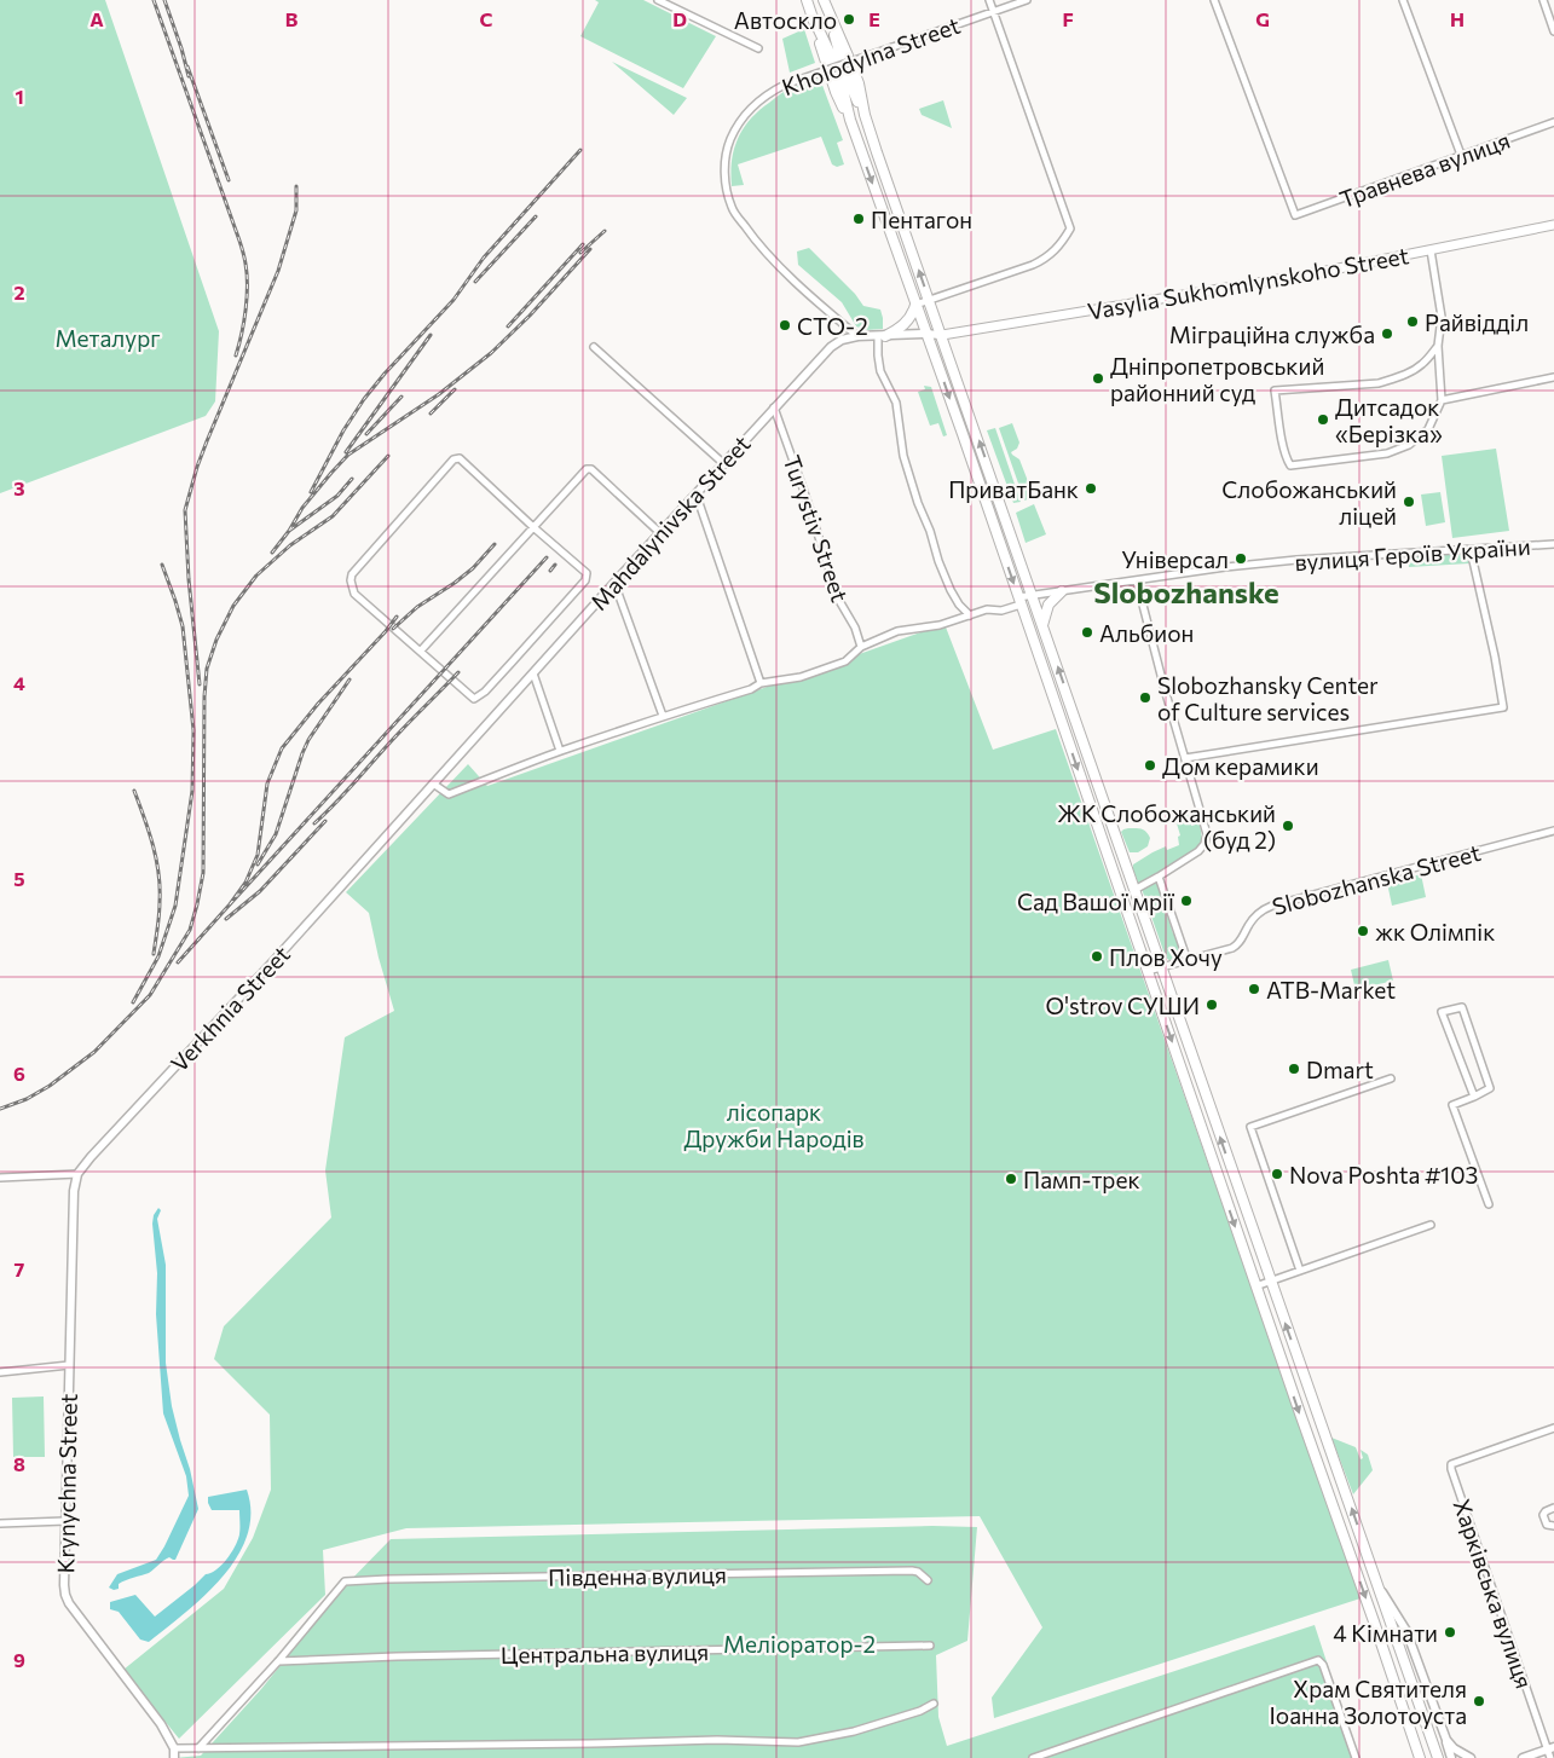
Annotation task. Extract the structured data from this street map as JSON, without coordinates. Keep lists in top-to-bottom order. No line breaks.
{"streets":{"main road":["Vasylia Sukhomlynskoho Street"],"street":["Kholodylna Street","Травнева вулиця","Mahdalynivska Street","Turystiv Street","вулиця Героїв України","Slobozhanska Street","Verkhnia Street","Krynychna Street","Південна вулиця","Харківська вулиця","Центральна вулиця"]},"crossings":[["Kholodylna Street","Mahdalynivska Street"],["Vasylia Sukhomlynskoho Street","Mahdalynivska Street"],["Mahdalynivska Street","Turystiv Street"],["Mahdalynivska Street","вулиця Героїв України"],["Mahdalynivska Street","Verkhnia Street"],["Turystiv Street","вулиця Героїв України"],["вулиця Героїв України","Verkhnia Street"],["Verkhnia Street","Krynychna Street"],["Південна вулиця","Центральна вулиця"]],"districts":["Slobozhanske"],"parks":["Металург","лісопарк Дружби Народів","Меліоратор-2"],"places":["Автоскло","Пентагон","Райвідділ","СТО-2","Міграційна служба","Дніпропетровський районний суд","Дитсадок «Берізка»","ПриватБанк","Слобожанський ліцей","Універсал","Альбион","Slobozhansky Center of Culture services","Дом керамики","ЖК Слобожанський (буд 2)","Сад Вашої мрії","жк Олімпік","Плов Хочу","ATB-Market","O'strov СУШИ","Dmart","Nova Poshta #103","Памп-трек","4 Кімнати","Храм Святителя Іоанна Золотоуста"],"grid":{"columns":["A","B","C","D","E","F","G","H"],"rows":["1","2","3","4","5","6","7","8","9"]}}
